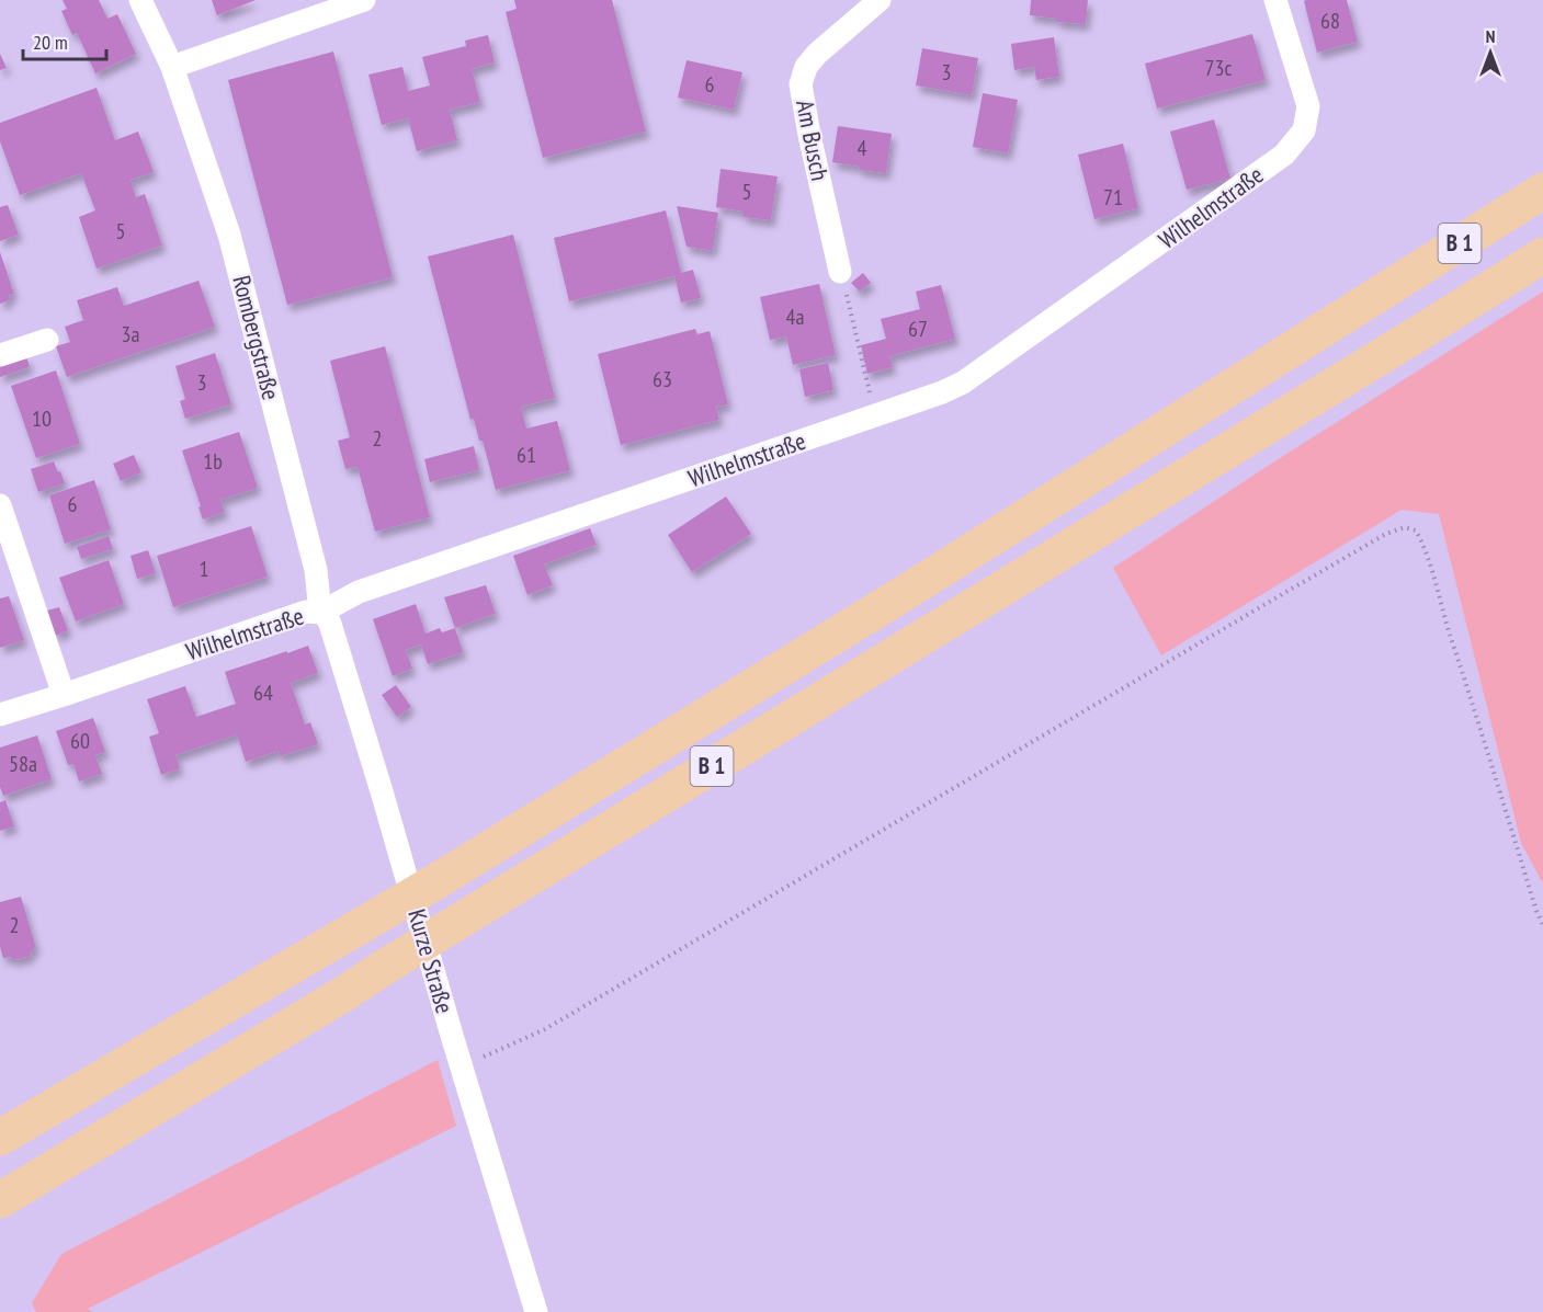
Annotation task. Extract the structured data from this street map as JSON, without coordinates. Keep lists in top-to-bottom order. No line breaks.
{"streets":{"highway":["B 1"],"street":["Am Busch","Wilhelmstraße","Rombergstraße","Kurze Straße"]},"crossings":[["Wilhelmstraße","Rombergstraße"],["Wilhelmstraße","Kurze Straße"],["Rombergstraße","Kurze Straße"]],"house_numbers":["68","73c","3","6","4","5","71","5","4a","67","3a","63","3","10","2","61","1b","6","1","64","60","58a","2"],"scale_bar":"20 m","north":"top"}
